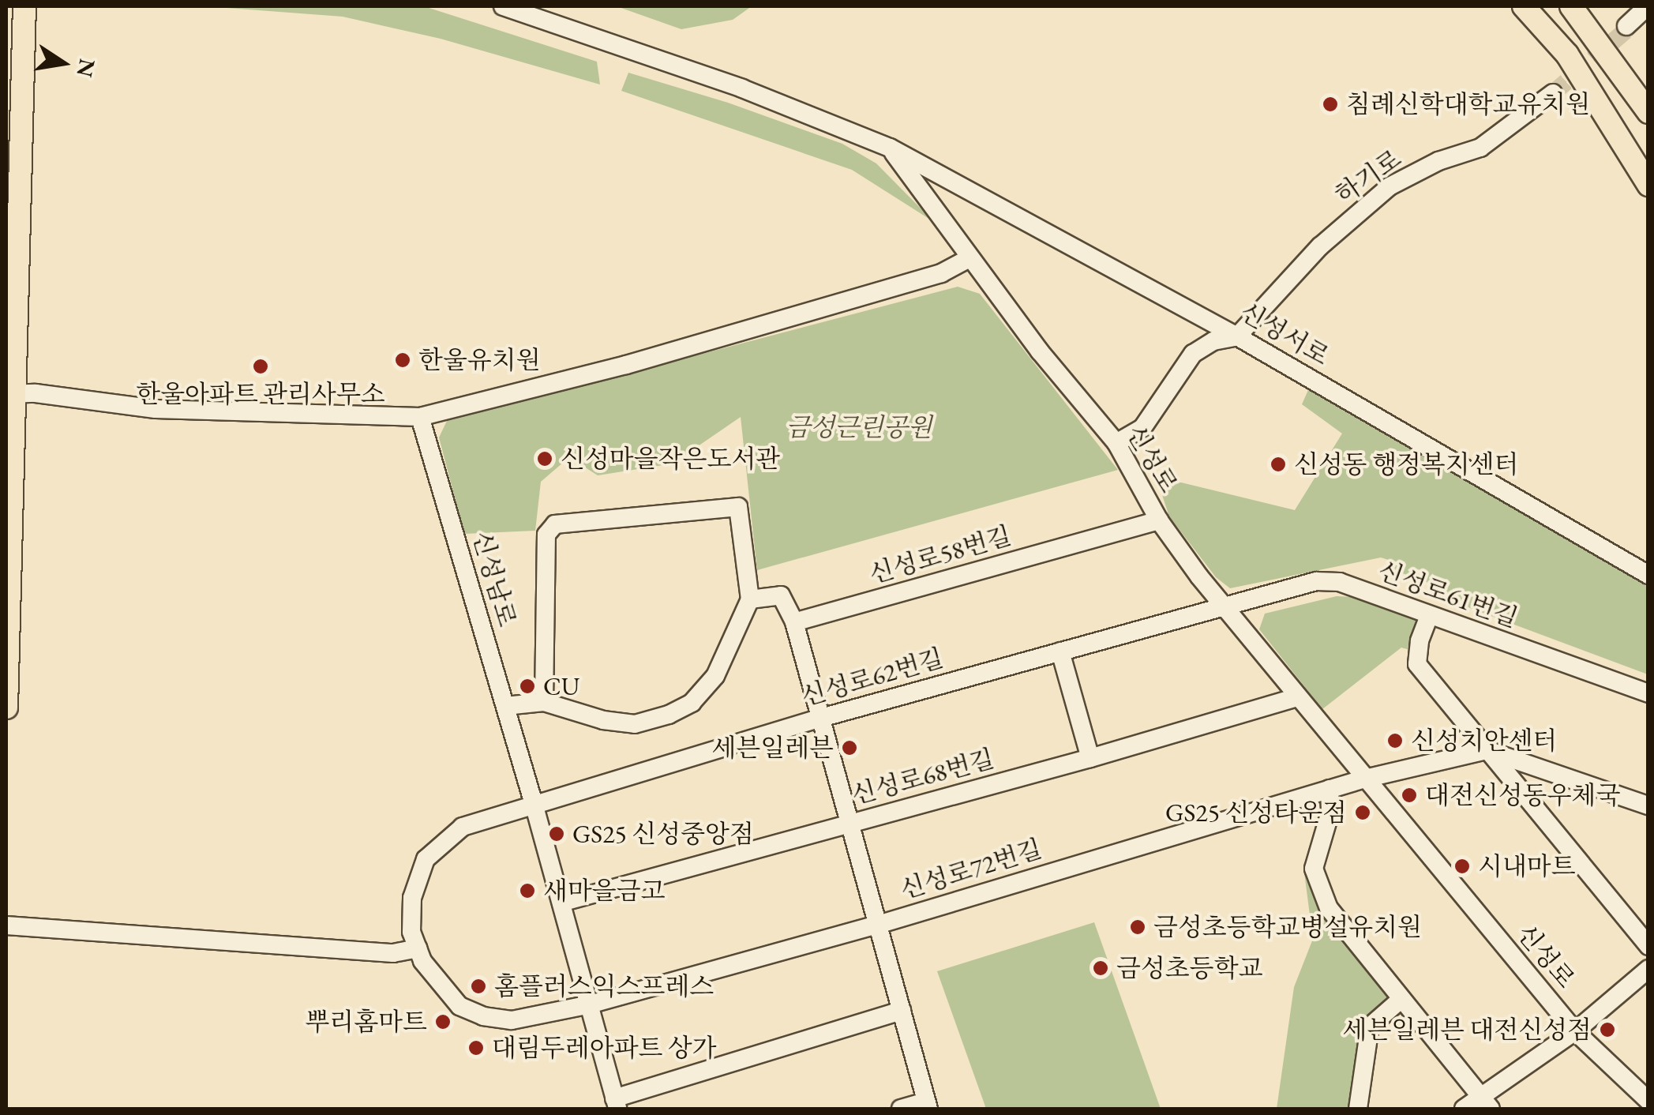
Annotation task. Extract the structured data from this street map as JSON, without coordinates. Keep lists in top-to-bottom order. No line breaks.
{"streets":{"street":["하기로","신성서로","신성로","신성로58번길","신성남로","신성로61번길","신성로62번길","신성로68번길","신성로72번길"]},"crossings":[["하기로","신성서로"],["신성서로","신성로"],["신성로","신성로58번길"],["신성로","신성로61번길"],["신성로","신성로62번길"],["신성로","신성로68번길"],["신성로","신성로72번길"],["신성남로","신성로62번길"],["신성남로","신성로68번길"],["신성남로","신성로72번길"],["신성로61번길","신성로62번길"]],"parks":["금성근린공원"],"places":["침례신학대학교유치원","한울유치원","한울아파트 관리사무소","신성마을작은도서관","신성동 행정복지센터","CU","신성치안센터","세븐일레븐","대전신성동우체국","GS25 신성타운점","GS25 신성중앙점","시내마트","새마을금고","금성초등학교병설유치원","금성초등학교","홈플러스익스프레스","뿌리홈마트","세븐일레븐 대전신성점","대림두레아파트 상가"],"north":"right"}
